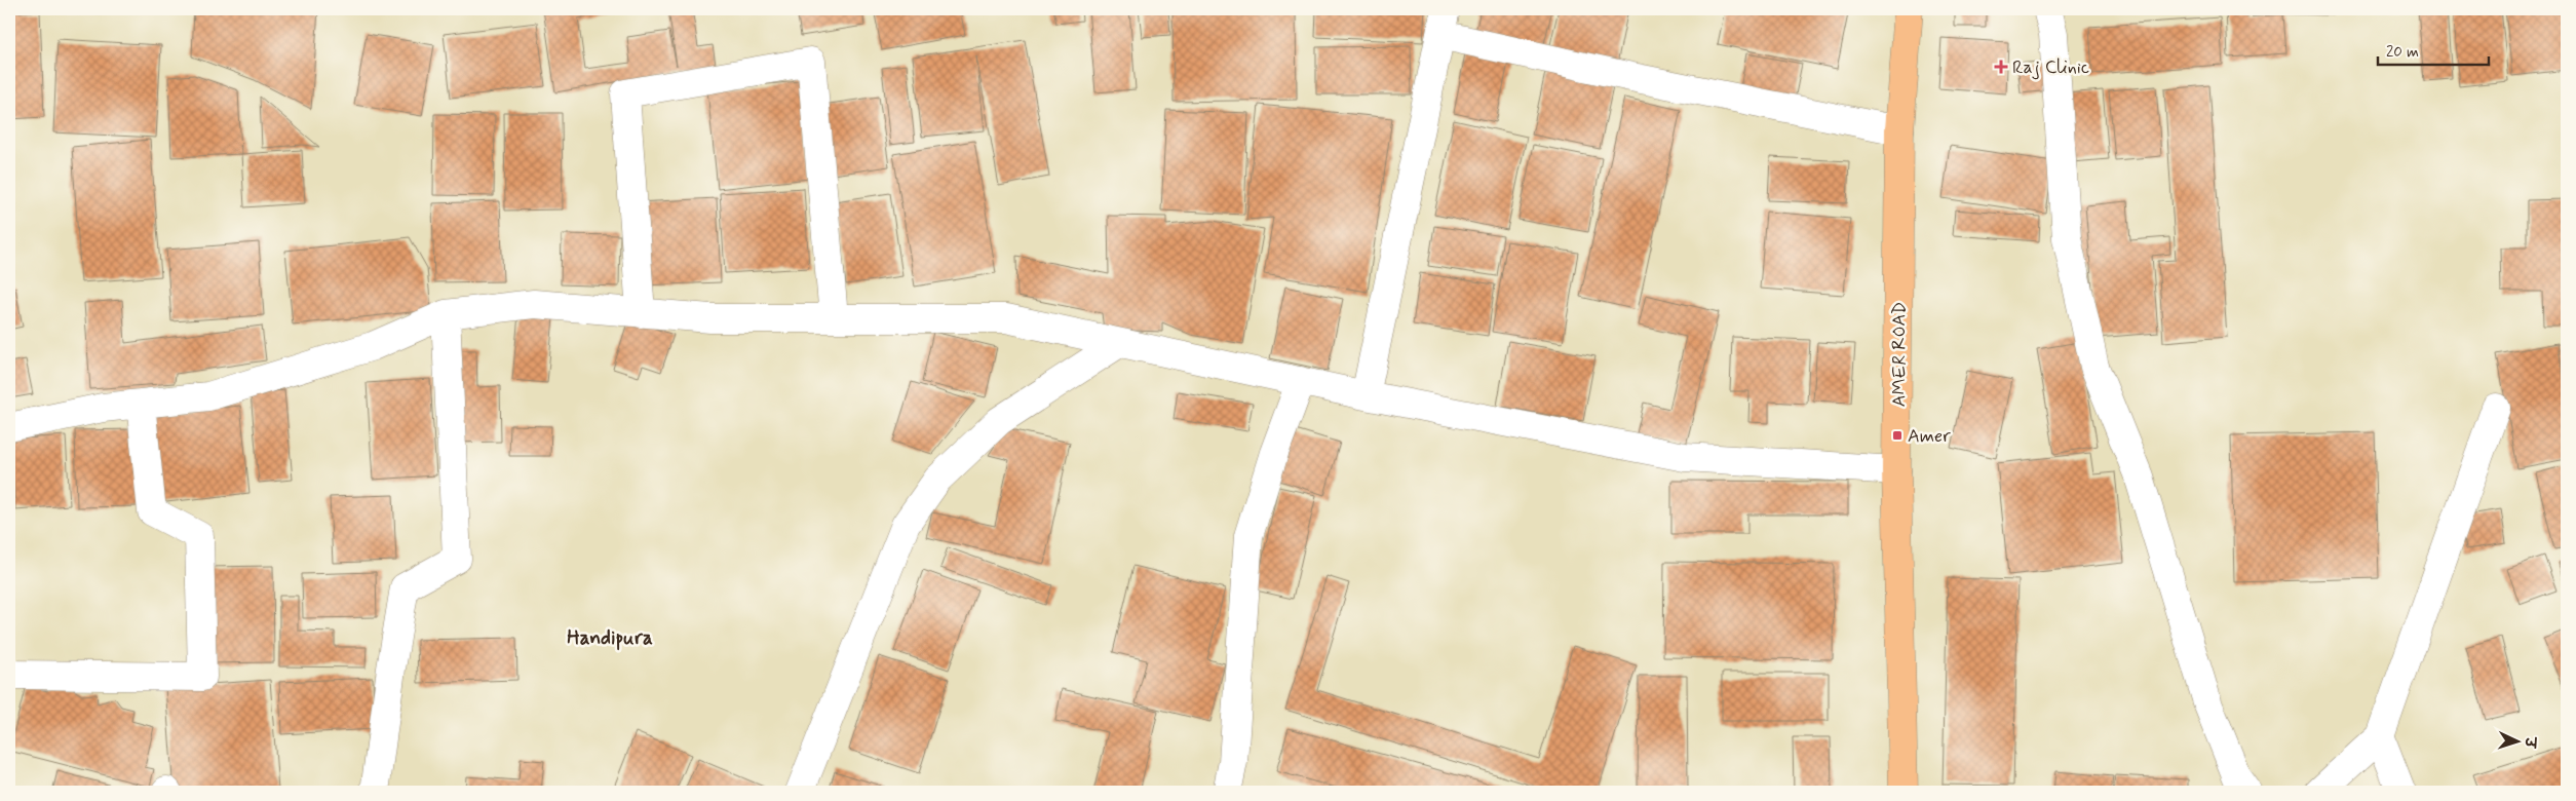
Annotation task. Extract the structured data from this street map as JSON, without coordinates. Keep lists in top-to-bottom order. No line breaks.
{"streets":{"main road":["AMER ROAD"]},"districts":["Handipura"],"places":{"health":["Raj Clinic"],"transit":["Amer"]},"scale_bar":"20 m","north":"right"}
